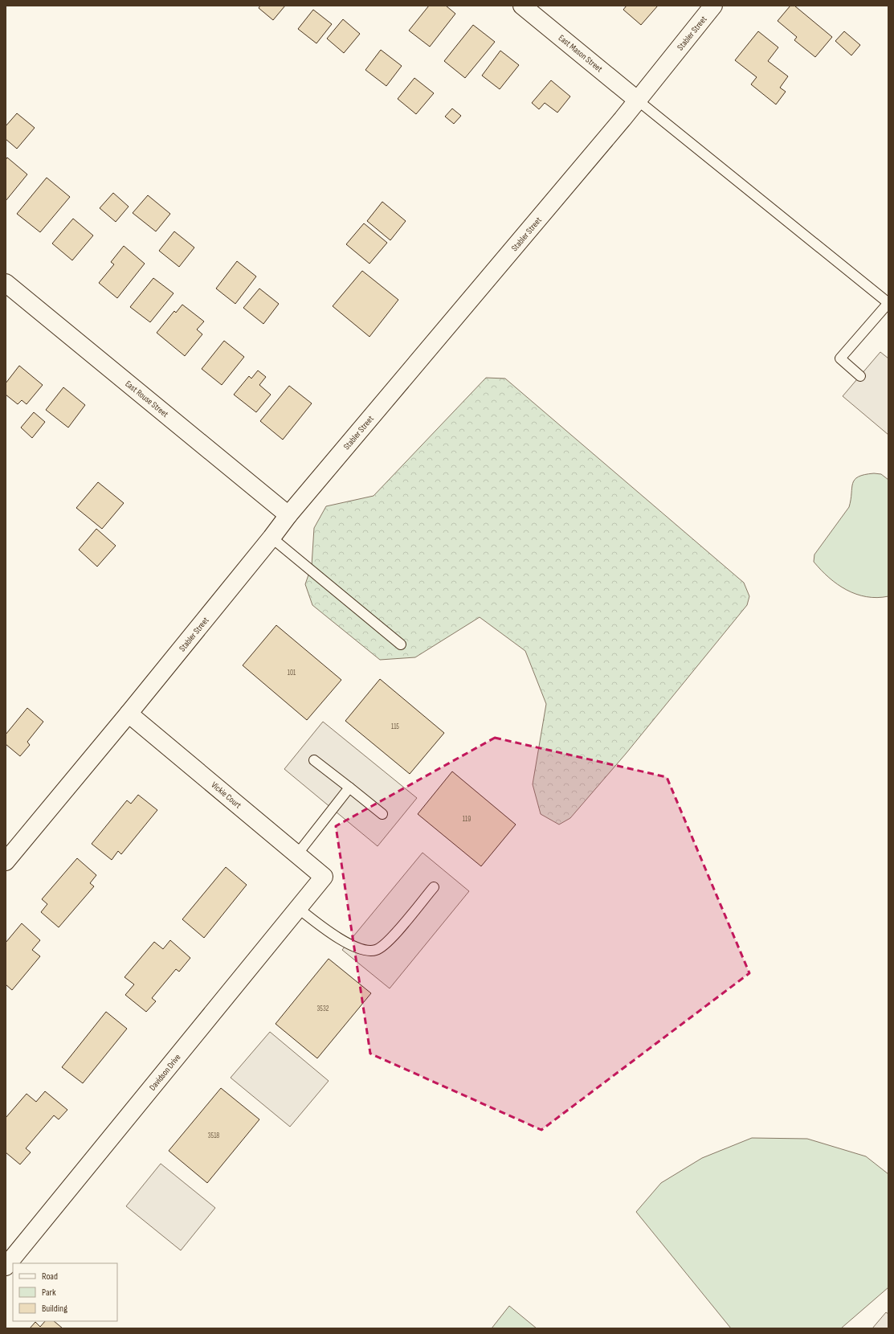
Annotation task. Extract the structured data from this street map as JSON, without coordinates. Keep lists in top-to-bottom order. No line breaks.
{"streets":{"street":["Stabler Street","East Mason Street","East Rouse Street","Vickie Court","Davidson Drive"]},"crossings":[["Stabler Street","East Mason Street"],["Stabler Street","East Rouse Street"],["Stabler Street","Vickie Court"],["Vickie Court","Davidson Drive"]],"house_numbers":["101","115","119","3532","3518"],"legend":["Road","Park","Building"]}
